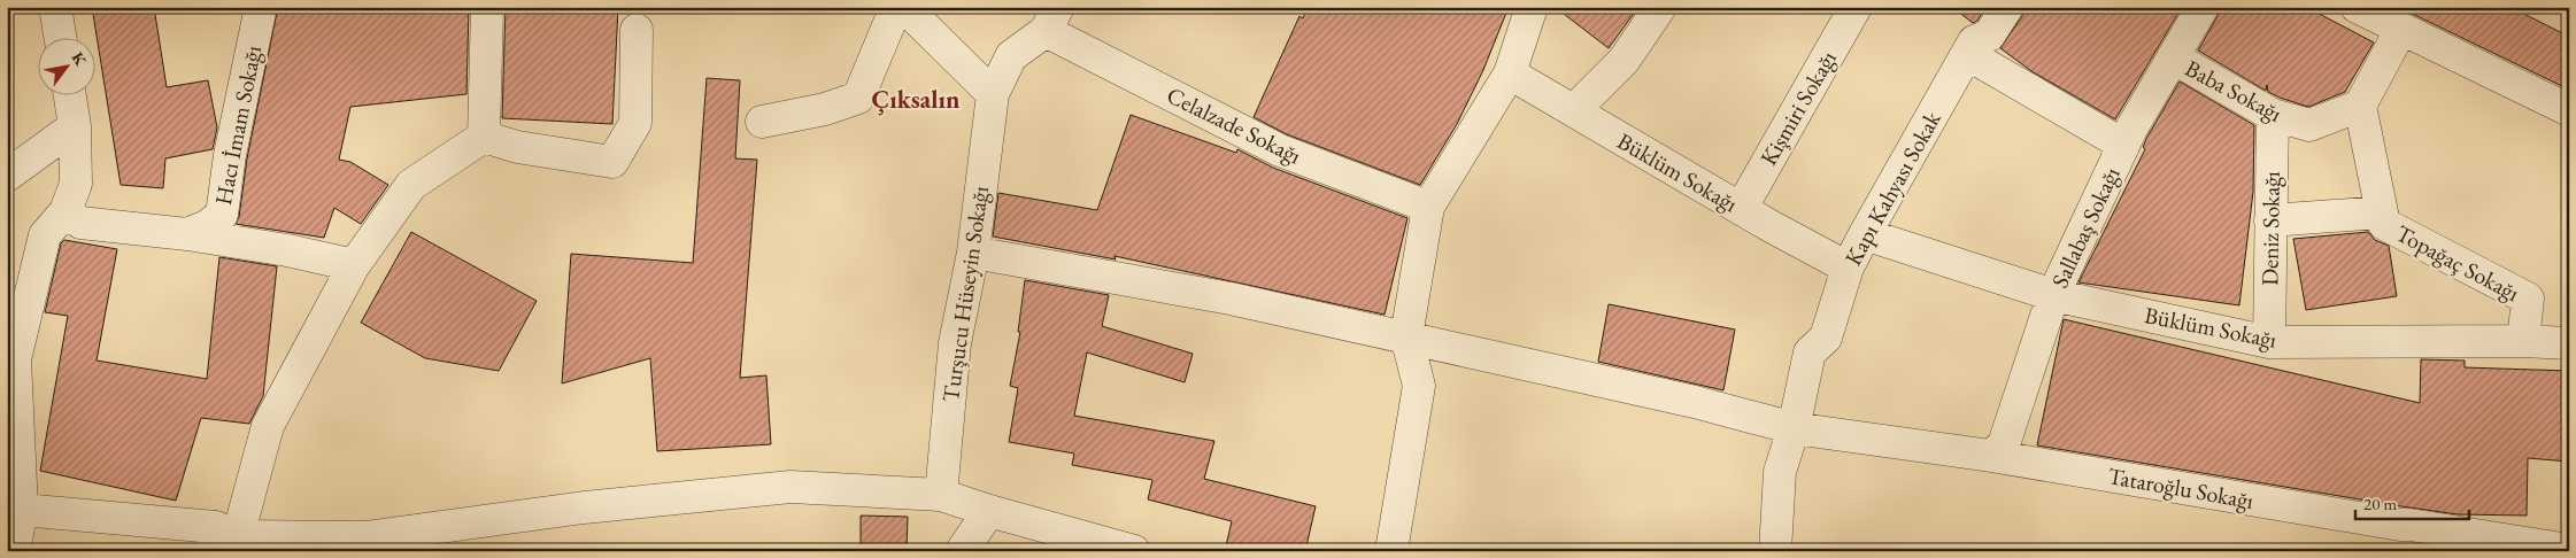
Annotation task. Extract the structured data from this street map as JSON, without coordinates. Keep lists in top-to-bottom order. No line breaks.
{"streets":{"street":["Baba Sokağı","Kişmiri Sokağı","Hacı İmam Sokağı","Celalzade Sokağı","Büklüm Sokağı","Kapı Kahyası Sokak","Sallabaş Sokağı","Deniz Sokağı","Topağaç Sokağı","Turşucu Hüseyin Sokağı","Tataroğlu Sokağı"]},"crossings":[["Baba Sokağı","Sallabaş Sokağı"],["Baba Sokağı","Deniz Sokağı"],["Baba Sokağı","Topağaç Sokağı"],["Kişmiri Sokağı","Büklüm Sokağı"],["Celalzade Sokağı","Turşucu Hüseyin Sokağı"],["Büklüm Sokağı","Kapı Kahyası Sokak"],["Büklüm Sokağı","Sallabaş Sokağı"],["Büklüm Sokağı","Deniz Sokağı"],["Büklüm Sokağı","Topağaç Sokağı"],["Kapı Kahyası Sokak","Tataroğlu Sokağı"],["Sallabaş Sokağı","Tataroğlu Sokağı"],["Turşucu Hüseyin Sokağı","Tataroğlu Sokağı"]],"districts":["Çıksalın"],"scale_bar":"20 m","north":"top right"}
